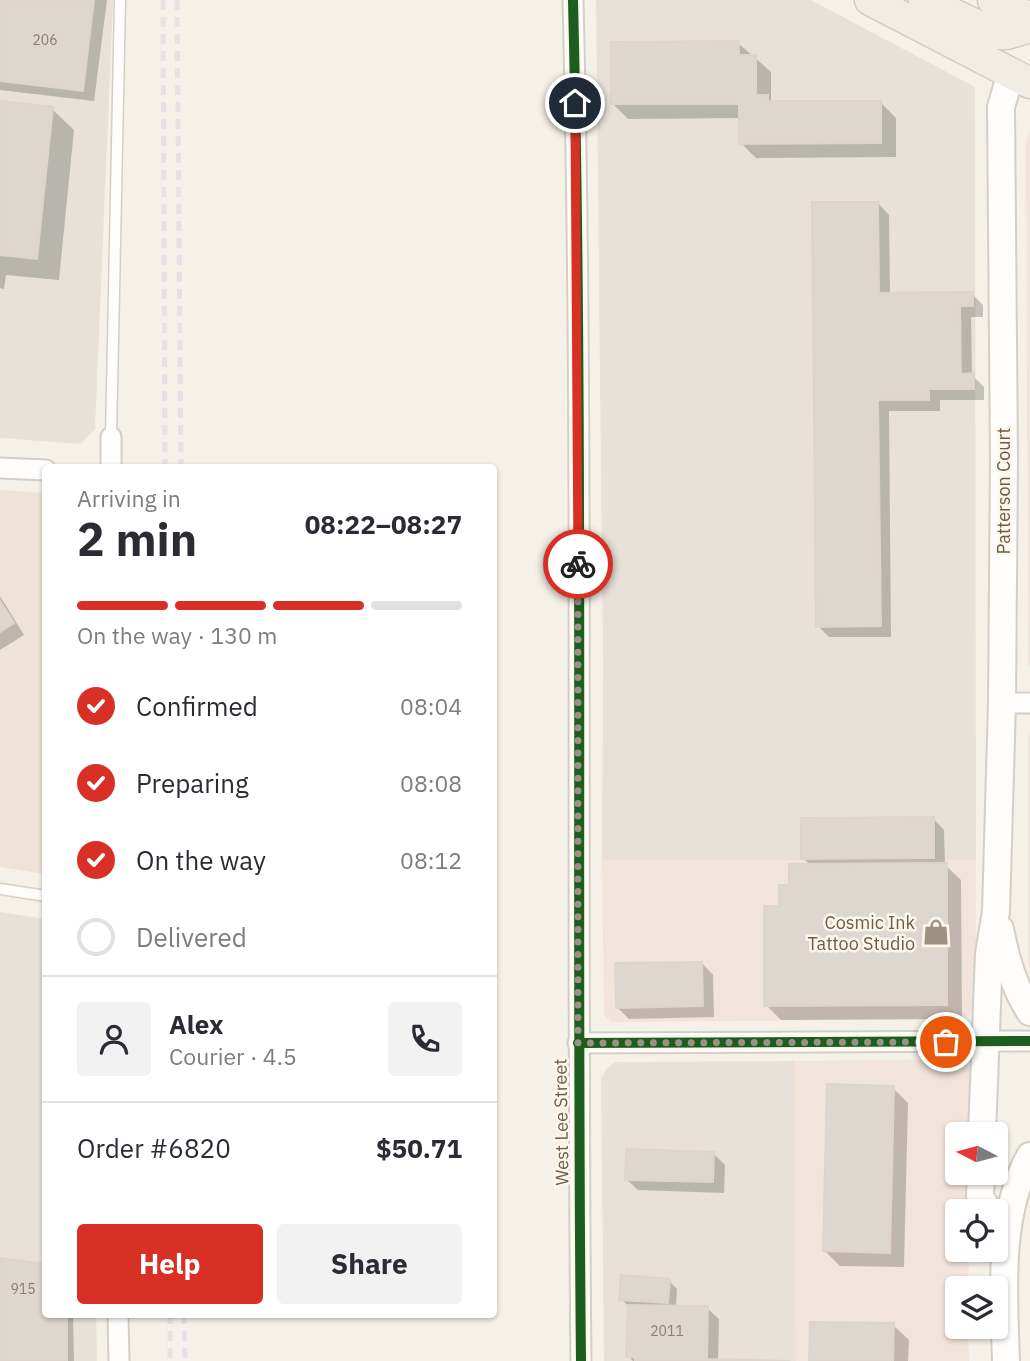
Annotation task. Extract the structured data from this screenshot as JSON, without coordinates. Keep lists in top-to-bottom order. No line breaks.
{"streets":{"main road":["Patterson Court"],"street":["West Lee Street"]},"places":{"shop":["Cosmic Ink Tattoo Studio"]},"house_numbers":["206","915","2011"],"north":"left","page":{"heading":["2 min","Arriving in","08:22–08:27"],"panel":["Alex","Courier · 4.5","Order #6820","$50.71"],"bar":"On the way · 130 m","list":[["Confirmed","08:04"],["Preparing","08:08"],["On the way","08:12"],"Delivered"],"buttons":["Help","Share"]}}
